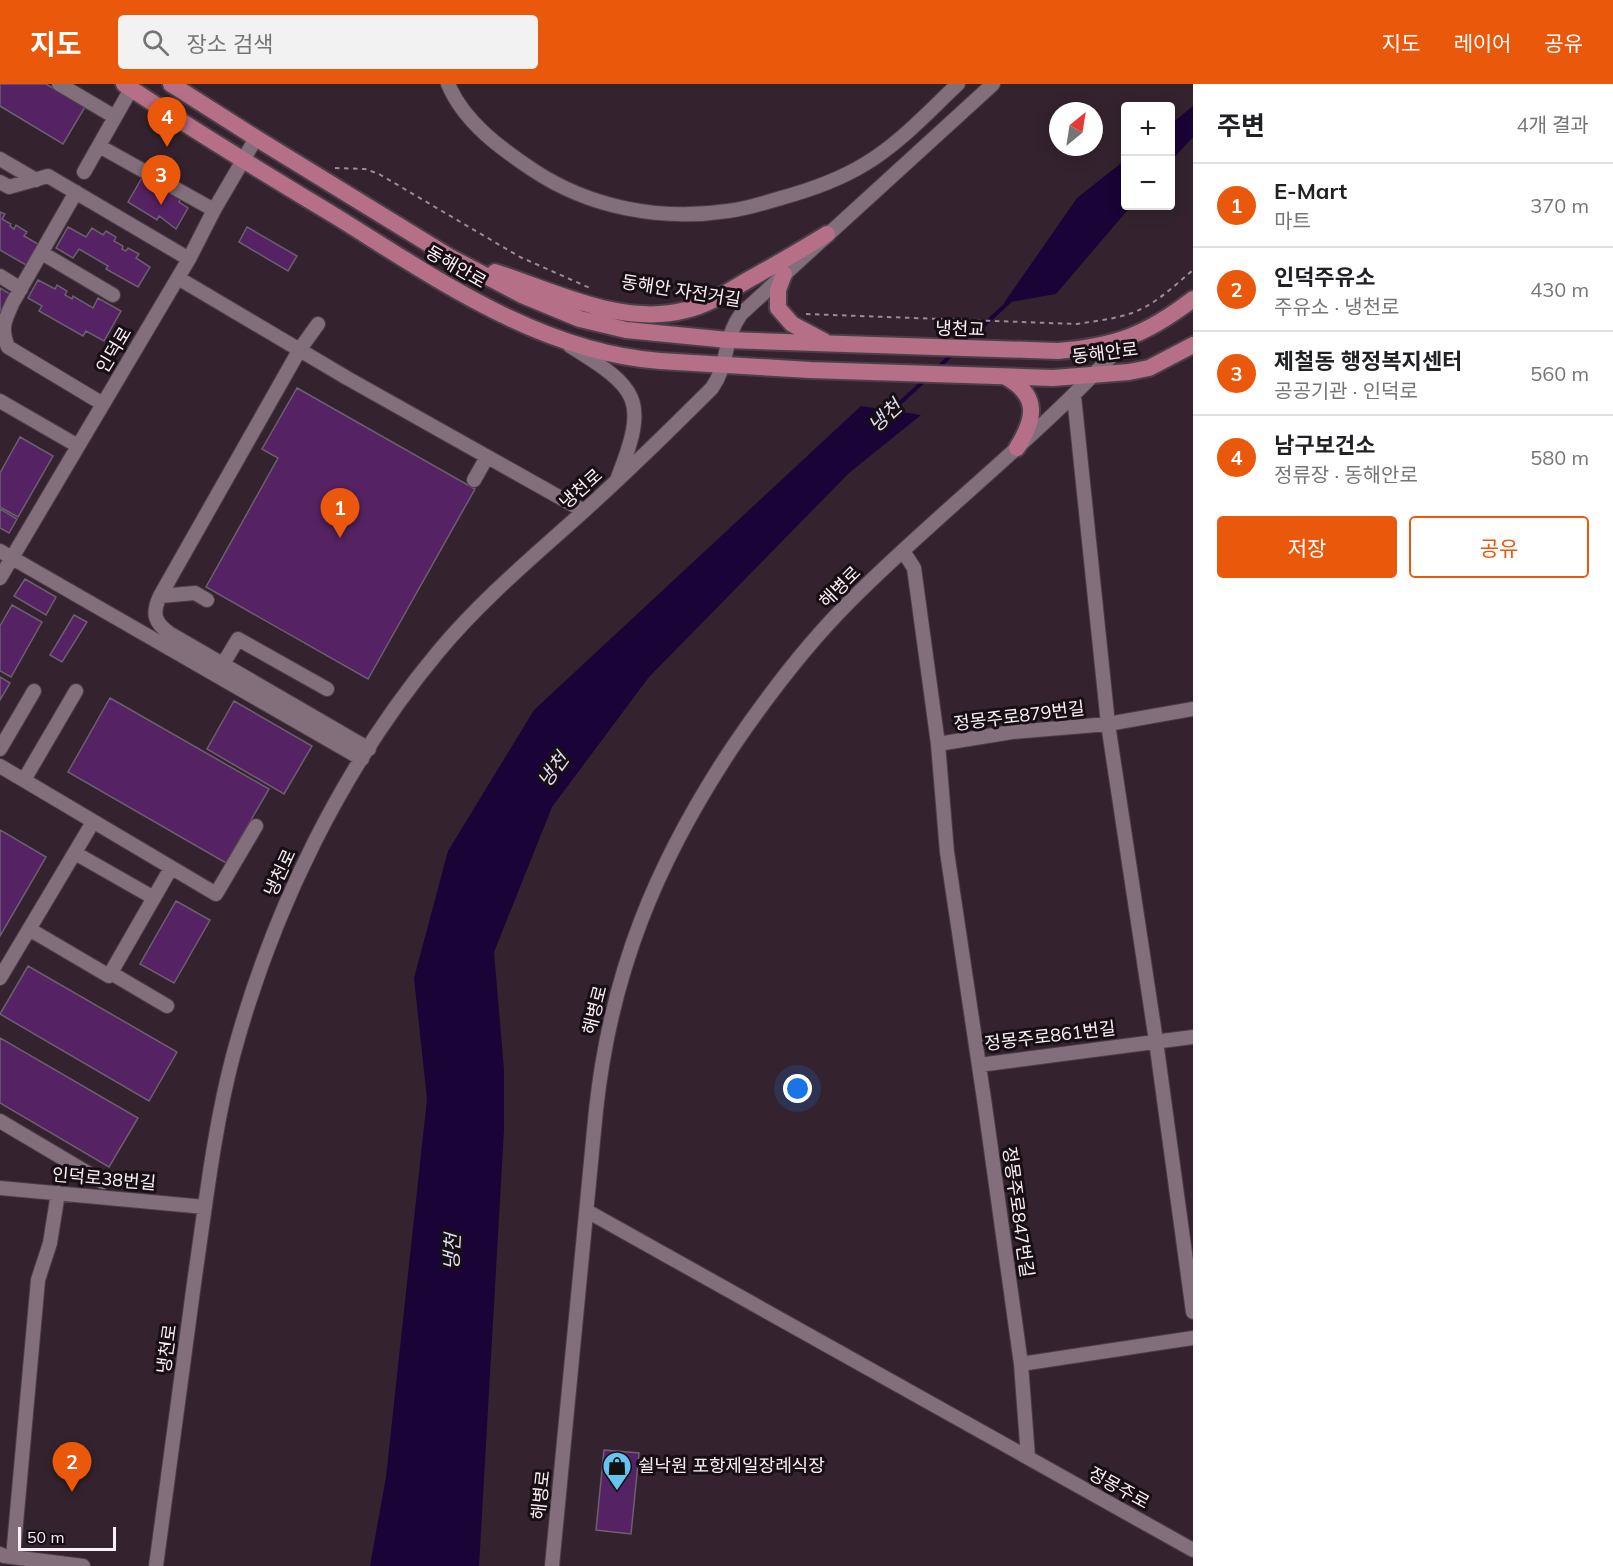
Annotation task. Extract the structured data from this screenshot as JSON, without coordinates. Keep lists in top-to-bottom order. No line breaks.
{"streets":{"main road":["동해안로","냉천교"],"street":["인덕로","냉천로","해병로","정몽주로879번길","정몽주로861번길","인덕로38번길","정몽주로847번길","정몽주로"]},"crossings":[["동해안로","냉천교"],["동해안로","인덕로"],["동해안로","냉천로"],["동해안로","해병로"],["냉천로","인덕로38번길"],["해병로","정몽주로879번길"],["해병로","정몽주로"],["정몽주로879번길","정몽주로861번길"],["정몽주로861번길","정몽주로847번길"],["정몽주로847번길","정몽주로"]],"water":["냉천"],"places":{"shop":["쉴낙원 포항제일장례식장"]},"scale_bar":"50 m","north":"top right","page":{"header":"지도","search":"장소 검색","nav":["지도","레이어","공유"],"heading":["주변","4개 결과"],"pins":["4","3","1","2"],"map_buttons":["+","−"],"list":[{"mark":"1","name":"E-Mart","note":"마트","value":"370 m"},{"mark":"2","name":"인덕주유소","note":"주유소 · 냉천로","value":"430 m"},{"mark":"3","name":"제철동 행정복지센터","note":"공공기관 · 인덕로","value":"560 m"},{"mark":"4","name":"남구보건소","note":"정류장 · 동해안로","value":"580 m"}],"buttons":["저장","공유"],"scale":"50 m"}}
